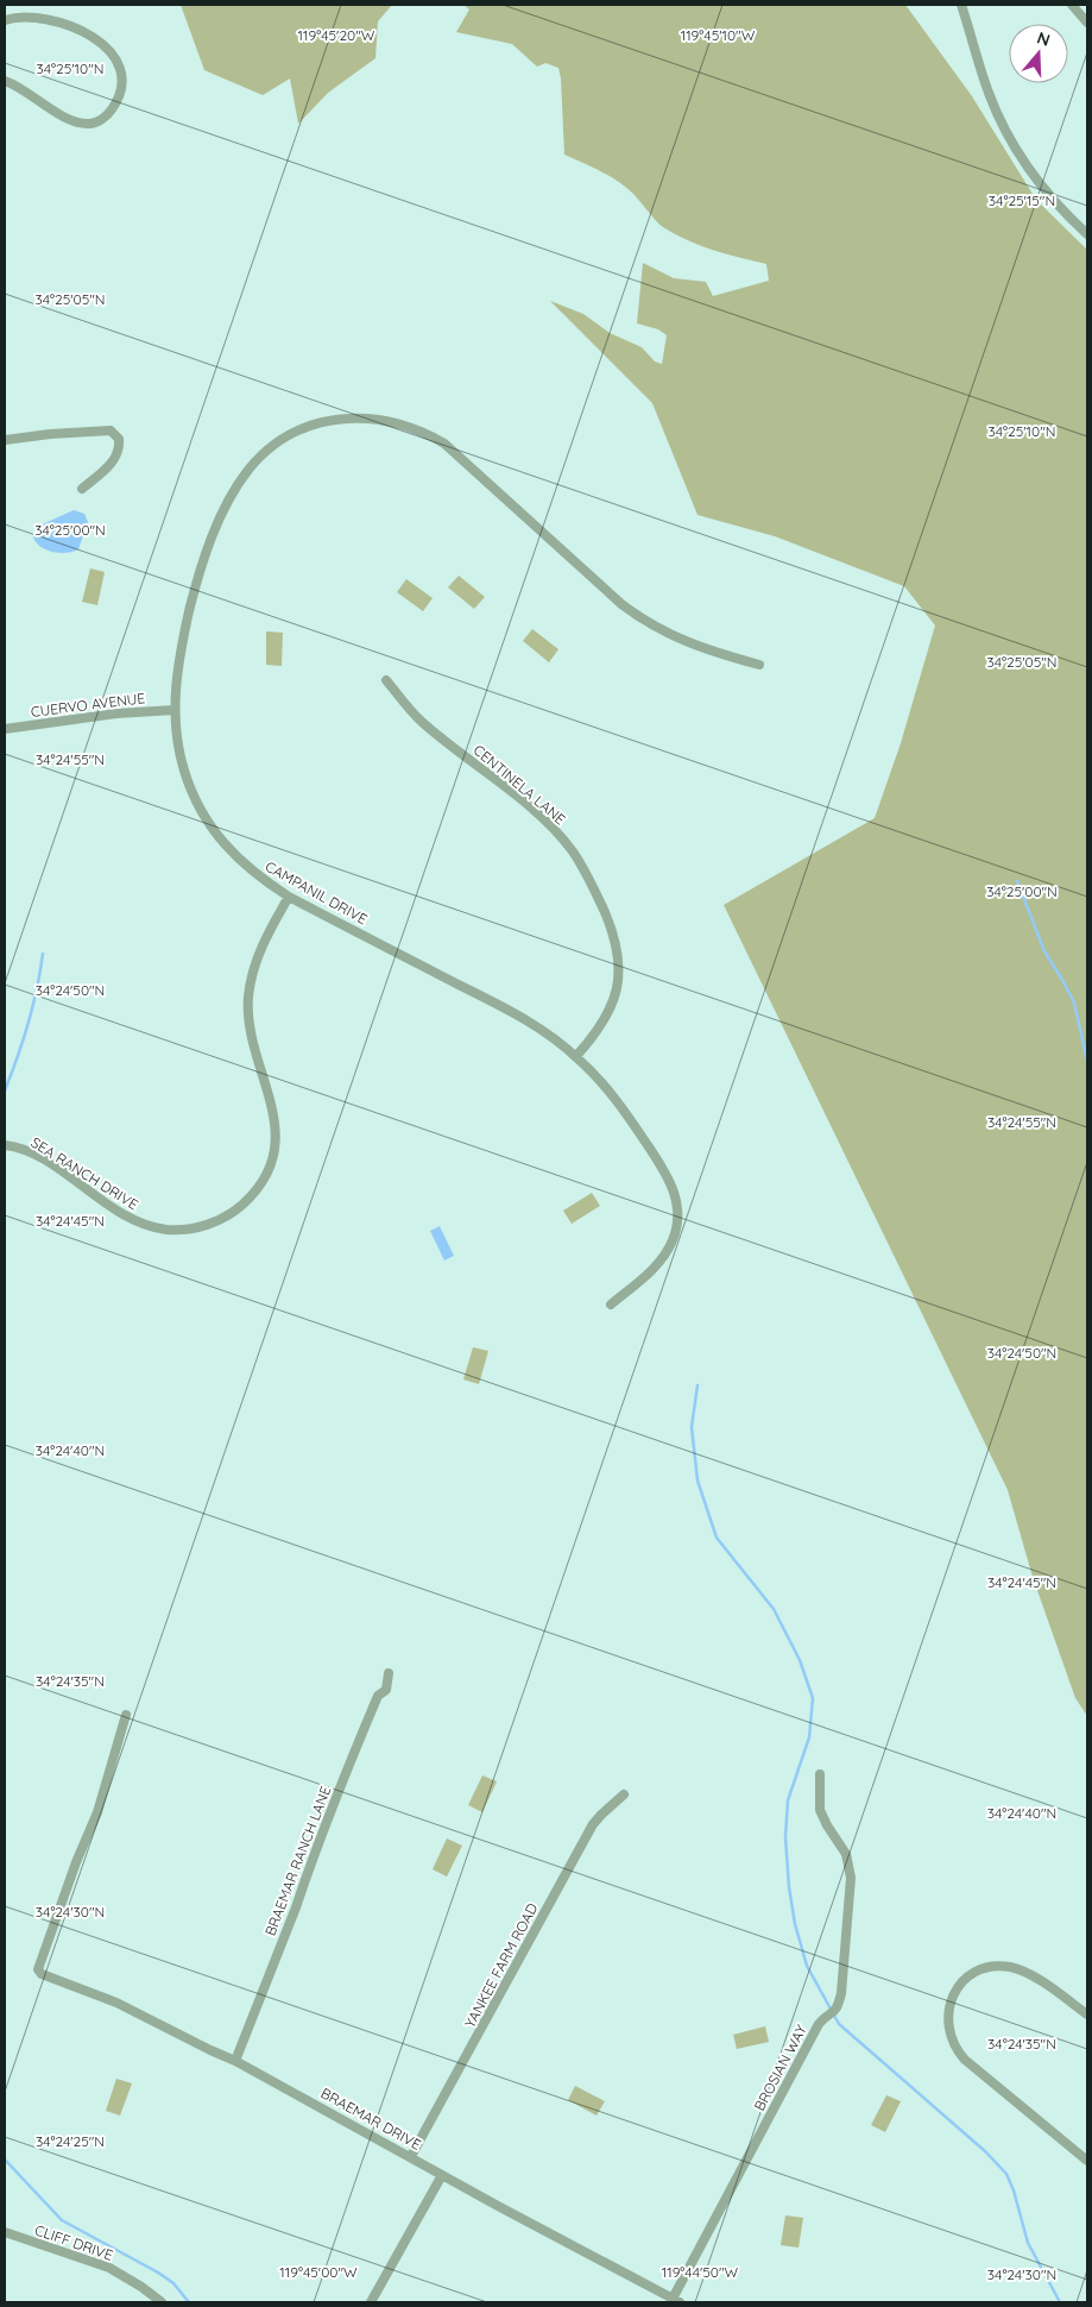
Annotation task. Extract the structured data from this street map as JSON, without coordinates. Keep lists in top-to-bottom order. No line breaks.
{"streets":{"street":["CUERVO AVENUE","CENTINELA LANE","CAMPANIL DRIVE","SEA RANCH DRIVE","BRAEMAR RANCH LANE","YANKEE FARM ROAD","BROSIAN WAY","BRAEMAR DRIVE","CLIFF DRIVE"]},"crossings":[["CUERVO AVENUE","CAMPANIL DRIVE"],["CENTINELA LANE","CAMPANIL DRIVE"],["CAMPANIL DRIVE","SEA RANCH DRIVE"],["BRAEMAR RANCH LANE","BRAEMAR DRIVE"],["YANKEE FARM ROAD","BRAEMAR DRIVE"],["BROSIAN WAY","BRAEMAR DRIVE"]],"north":"top","coordinates":["119°45'20\"W","119°45'10\"W","34°25'10\"N","34°25'15\"N","34°25'05\"N","34°25'00\"N","34°24'55\"N","34°24'50\"N","34°24'45\"N","34°24'40\"N","34°24'35\"N","34°24'30\"N","34°24'25\"N","119°45'00\"W","119°44'50\"W"]}
